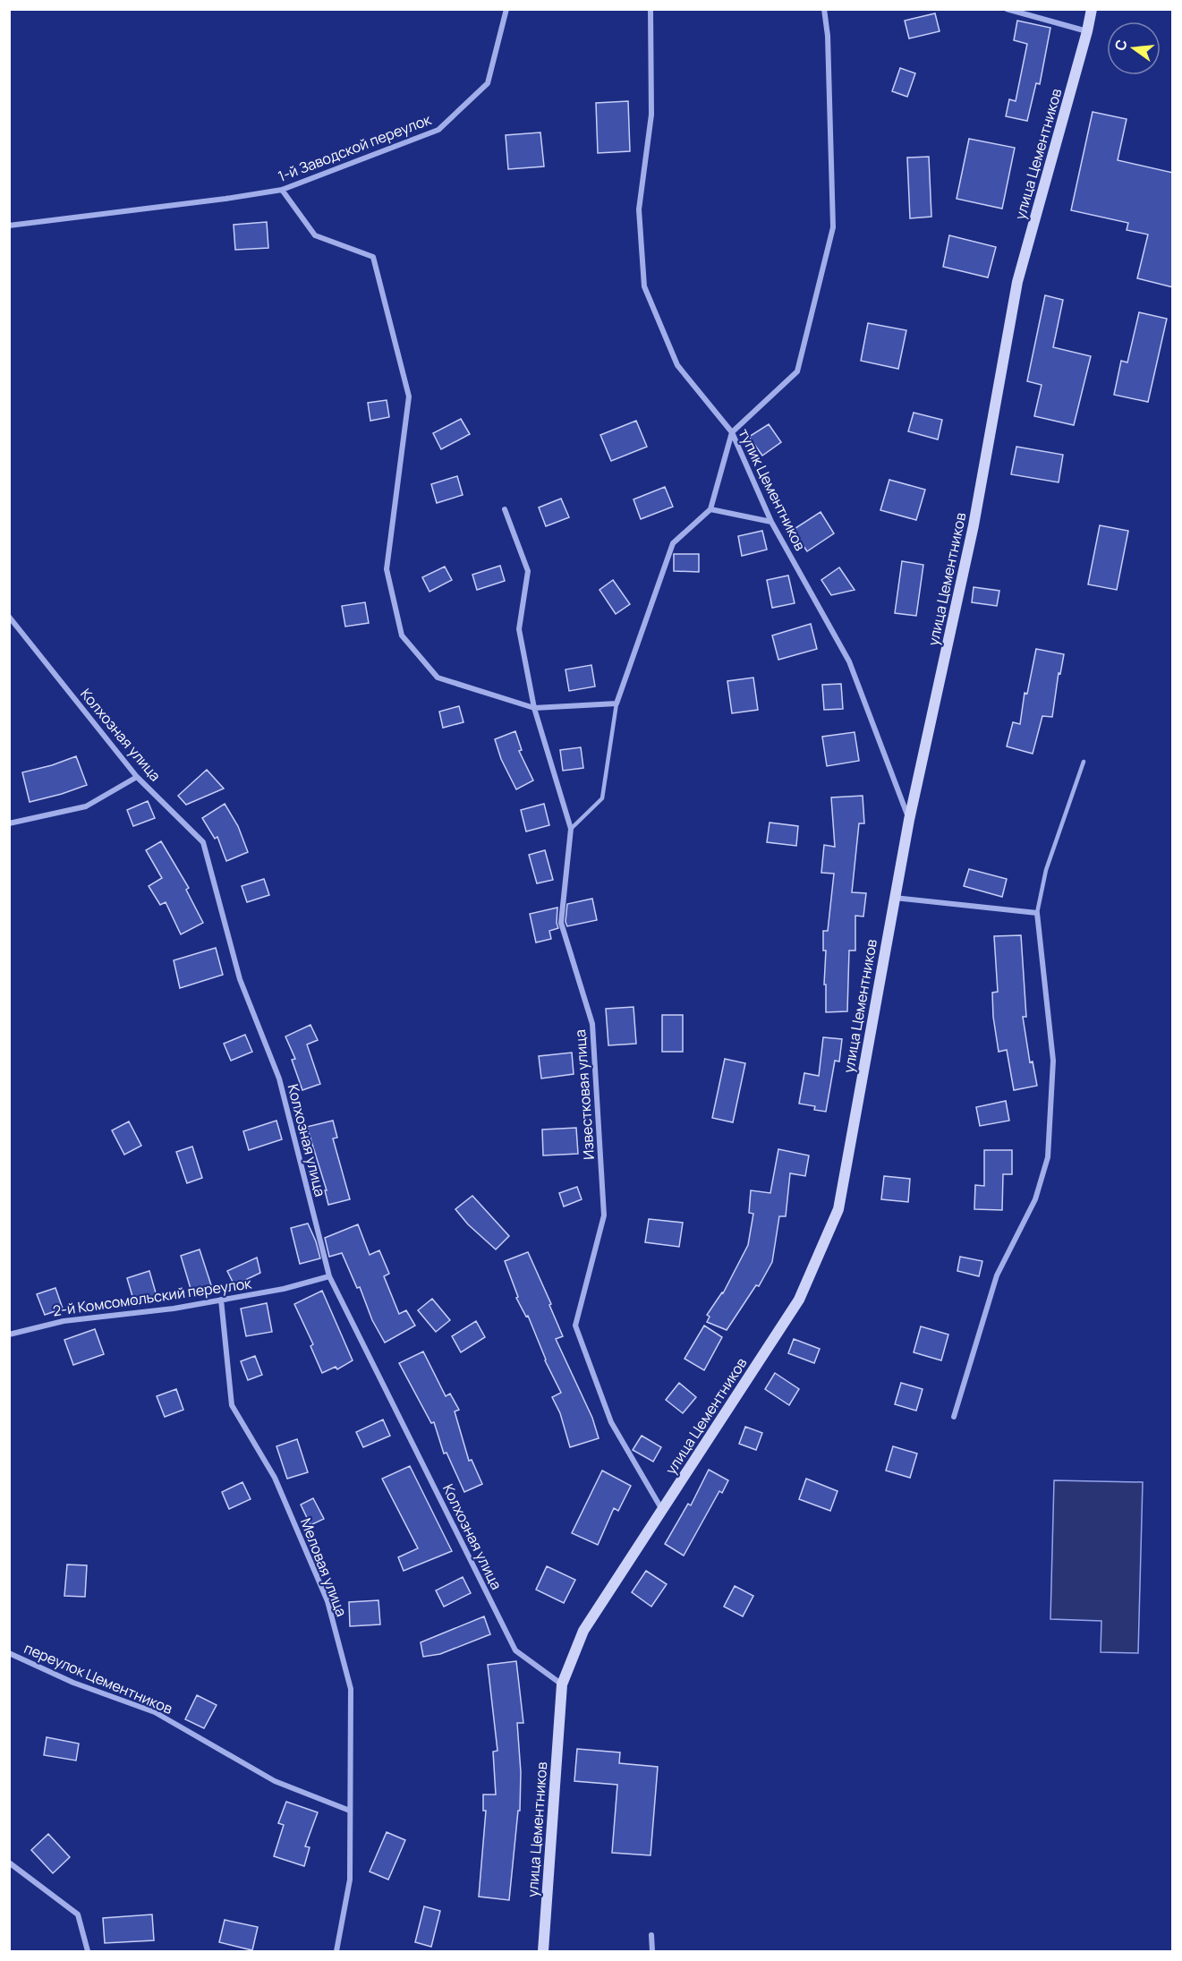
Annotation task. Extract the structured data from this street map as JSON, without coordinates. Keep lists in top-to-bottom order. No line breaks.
{"streets":{"street":["1-й Заводской переулок","улица Цементников","тупик Цементников","Колхозная улица","Известковая улица","2-й Комсомольский переулок","Меловая улица","переулок Цементников"]},"crossings":[["улица Цементников","тупик Цементников"],["улица Цементников","Колхозная улица"],["улица Цементников","Известковая улица"],["Колхозная улица","2-й Комсомольский переулок"],["2-й Комсомольский переулок","Меловая улица"],["Меловая улица","переулок Цементников"]],"north":"left"}
